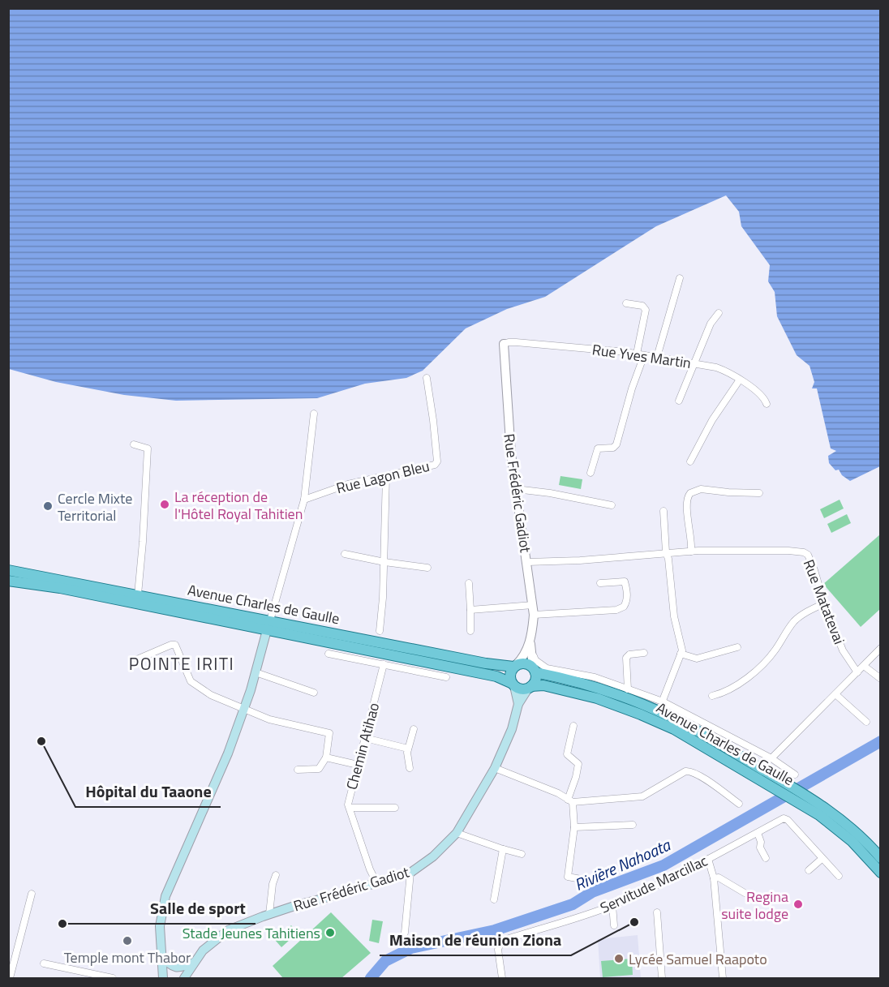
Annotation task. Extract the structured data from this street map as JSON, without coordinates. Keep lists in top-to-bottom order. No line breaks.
{"streets":{"main road":["Rue Frédéric Gadiot","Avenue Charles de Gaulle"],"street":["Rue Yves Martin","Rue Lagon Bleu","Rue Matatevai","Chemin Atihao","Servitude Marcillac"]},"crossings":[["Rue Yves Martin","Rue Frédéric Gadiot"],["Rue Frédéric Gadiot","Rue Matatevai"],["Rue Frédéric Gadiot","Avenue Charles de Gaulle"],["Rue Frédéric Gadiot","Chemin Atihao"]],"districts":["POINTE IRITI"],"water":["Rivière Nahoata"],"places":["La réception de l'Hôtel Royal Tahitien","Cercle Mixte Territorial","Hôpital du Taaone","Regina suite lodge","Maison de réunion Ziona","Salle de sport","Stade Jeunes Tahitiens","Temple mont Thabor","Lycée Samuel Raapoto"]}
